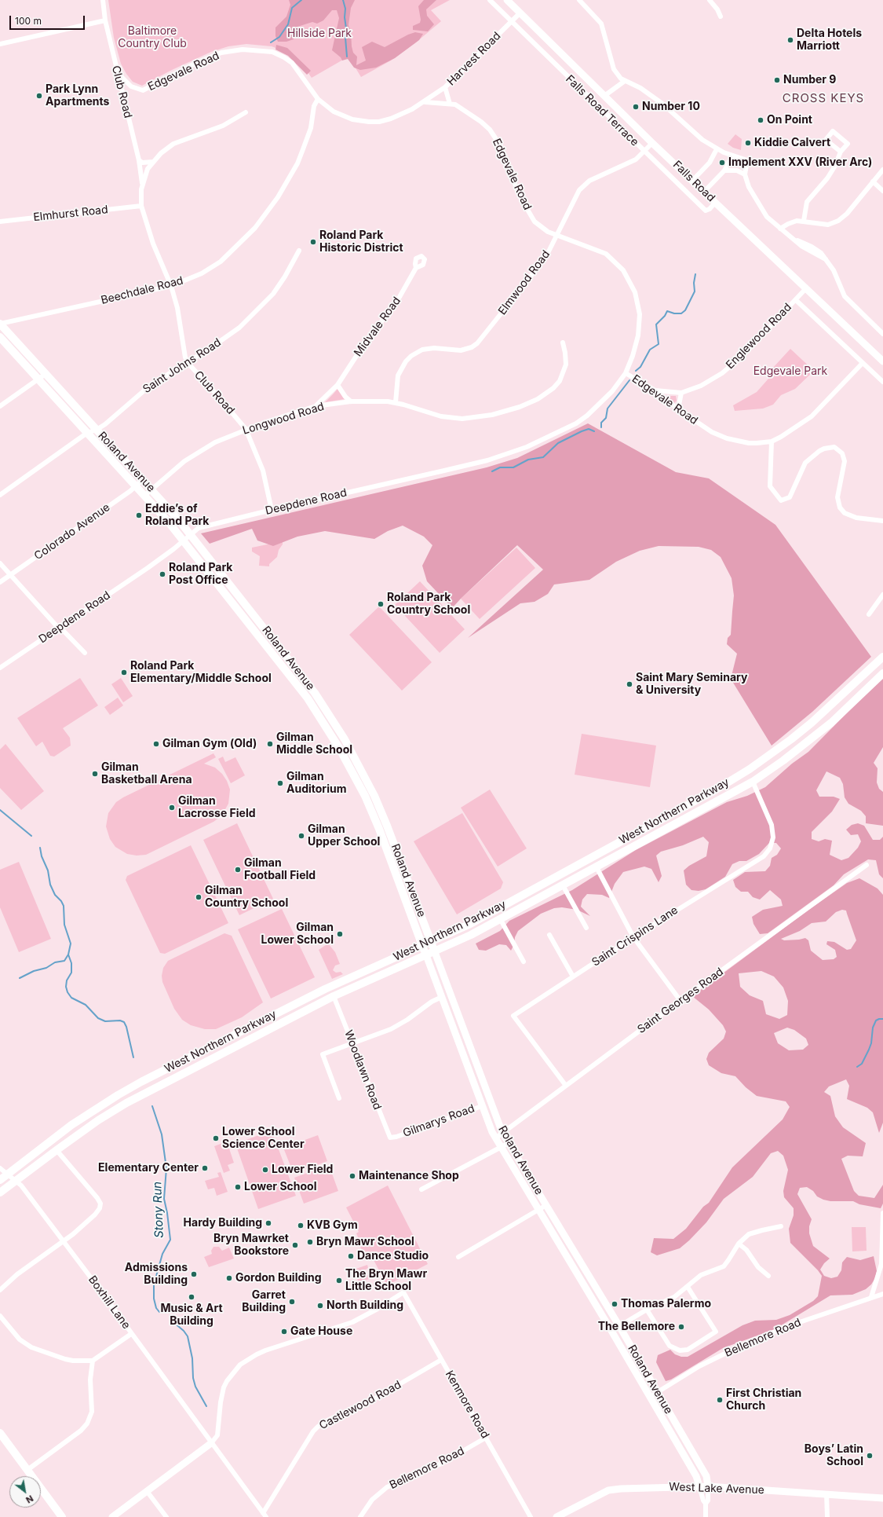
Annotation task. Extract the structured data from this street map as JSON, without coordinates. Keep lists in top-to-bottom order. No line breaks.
{"streets":{"main road":["Roland Avenue","West Northern Parkway"],"street":["Harvest Road","Edgevale Road","Club Road","Falls Road Terrace","Falls Road","Elmhurst Road","Elmwood Road","Beechdale Road","Midvale Road","Englewood Road","Saint Johns Road","Longwood Road","Deepdene Road","Colorado Avenue","Saint Crispins Lane","Saint Georges Road","Woodlawn Road","Gilmarys Road","Boxhill Lane","Bellemore Road","Kenmore Road","Castlewood Road","West Lake Avenue"]},"crossings":[["Harvest Road","Edgevale Road"],["Harvest Road","Falls Road Terrace"],["Harvest Road","Falls Road"],["Edgevale Road","Club Road"],["Edgevale Road","Elmwood Road"],["Edgevale Road","Beechdale Road"],["Edgevale Road","Englewood Road"],["Edgevale Road","Deepdene Road"],["Club Road","Elmhurst Road"],["Club Road","Beechdale Road"],["Club Road","Saint Johns Road"],["Club Road","Longwood Road"],["Club Road","Deepdene Road"],["Falls Road Terrace","Falls Road"],["Falls Road Terrace","Elmwood Road"],["Falls Road","Elmwood Road"],["Falls Road","Englewood Road"],["Elmwood Road","Longwood Road"],["Beechdale Road","Roland Avenue"],["Midvale Road","Longwood Road"],["Saint Johns Road","Roland Avenue"],["Longwood Road","Roland Avenue"],["Roland Avenue","Deepdene Road"],["Roland Avenue","Colorado Avenue"],["Roland Avenue","West Northern Parkway"],["Roland Avenue","Saint Georges Road"],["Roland Avenue","Gilmarys Road"],["Roland Avenue","Bellemore Road"],["Roland Avenue","West Lake Avenue"],["West Northern Parkway","Saint Crispins Lane"],["West Northern Parkway","Woodlawn Road"],["West Northern Parkway","Boxhill Lane"],["Saint Crispins Lane","Saint Georges Road"],["Woodlawn Road","Gilmarys Road"],["Boxhill Lane","Kenmore Road"],["Boxhill Lane","Castlewood Road"],["Bellemore Road","Kenmore Road"],["Kenmore Road","Castlewood Road"]],"districts":["CROSS KEYS"],"water":["Stony Run"],"parks":["Baltimore Country Club","Hillside Park","Edgevale Park"],"places":["Delta Hotels Marriott","Number 9","Park Lynn Apartments","Number 10","On Point","Kiddie Calvert","Implement XXV (River Arc)","Roland Park Historic District","Eddie’s of Roland Park","Roland Park Post Office","Roland Park Country School","Roland Park Elementary/Middle School","Saint Mary Seminary & University","Gilman Gym (Old)","Gilman Middle School","Gilman Basketball Arena","Gilman Auditorium","Gilman Lacrosse Field","Gilman Upper School","Gilman Football Field","Gilman Country School","Gilman Lower School","Lower School Science Center","Elementary Center","Lower Field","Maintenance Shop","Lower School","Hardy Building","KVB Gym","Bryn Mawr School","Bryn Mawrket Bookstore","Dance Studio","Admissions Building","Gordon Building","The Bryn Mawr Little School","Music & Art Building","Garret Building","Thomas Palermo","North Building","The Bellemore","Gate House","First Christian Church","Boys’ Latin School"],"scale_bar":"100 m","north":"bottom right"}
